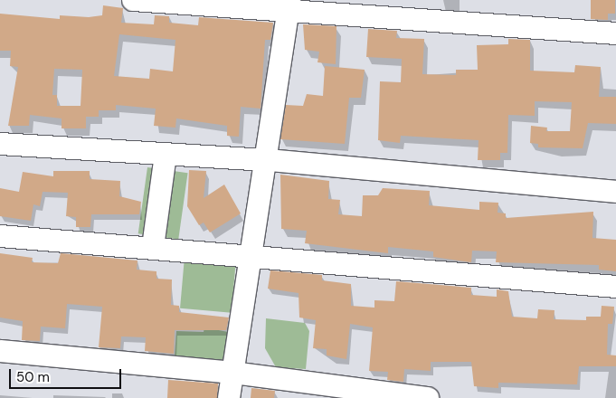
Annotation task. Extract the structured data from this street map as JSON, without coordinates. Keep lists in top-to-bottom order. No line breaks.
{"scale_bar":"50 m"}
